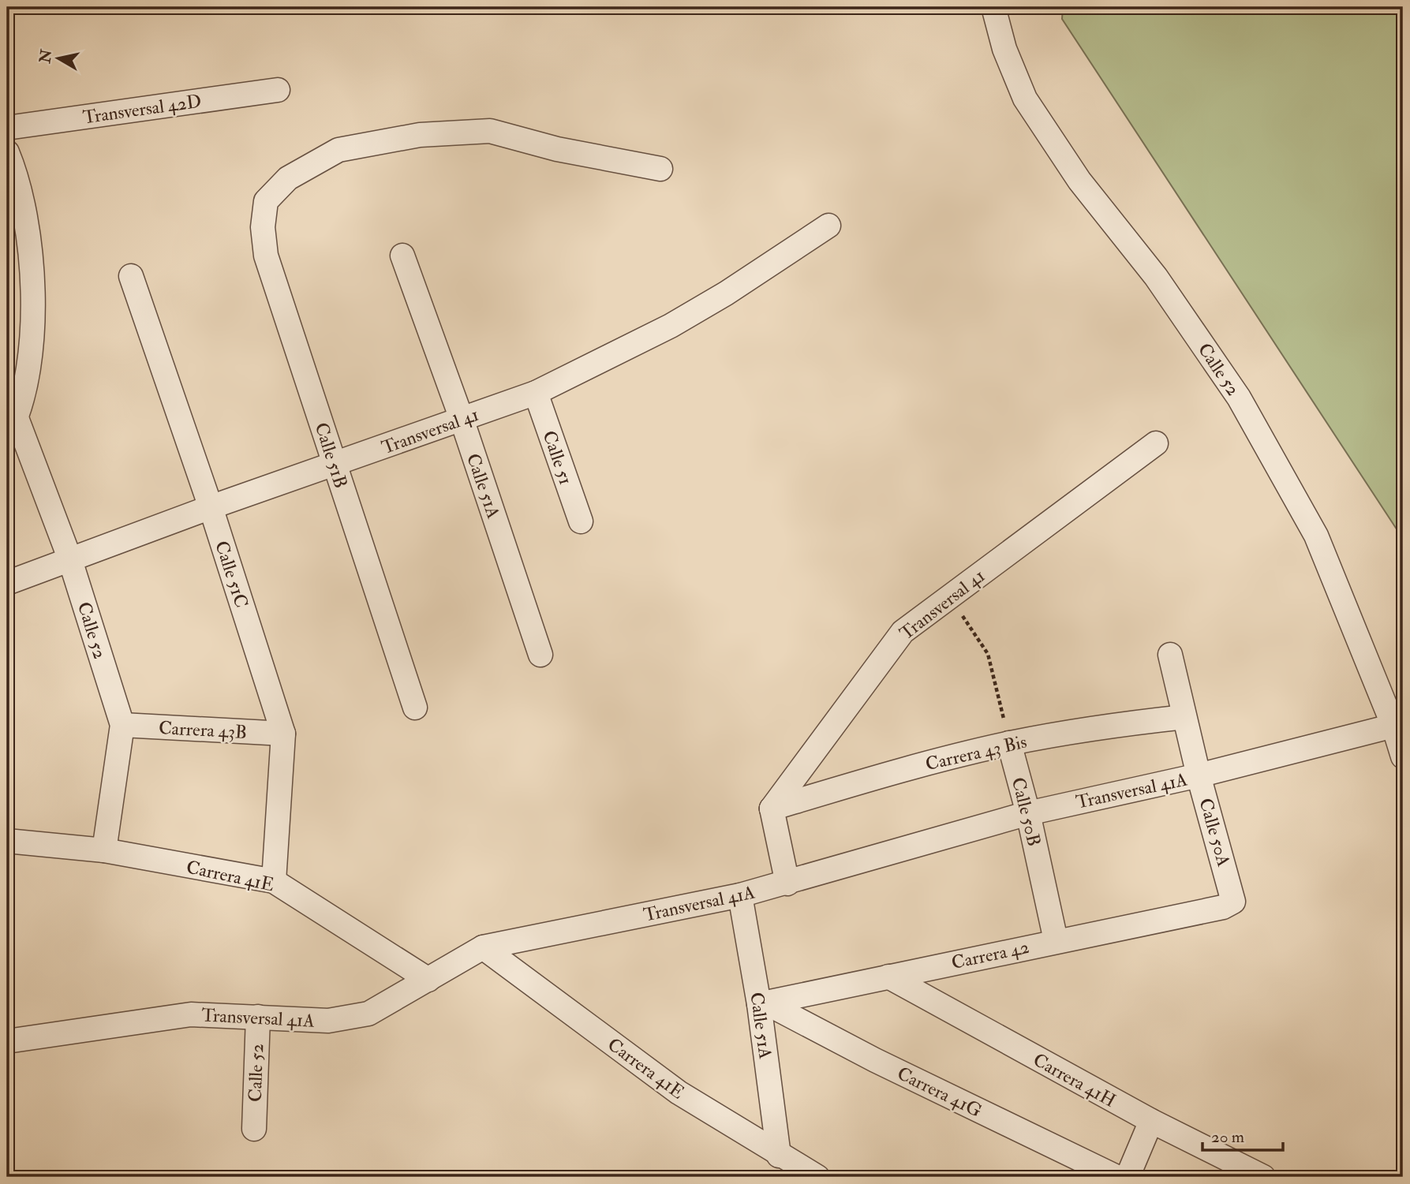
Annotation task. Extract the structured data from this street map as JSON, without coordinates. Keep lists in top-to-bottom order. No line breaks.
{"streets":{"street":["Transversal 42D","Calle 52","Transversal 41","Calle 51B","Calle 51","Calle 51A","Calle 51C","Carrera 43B","Carrera 43 Bis","Transversal 41A","Calle 50B","Calle 50A","Carrera 41E","Carrera 42","Carrera 41H","Carrera 41G"]},"crossings":[["Calle 52","Transversal 41"],["Calle 52","Carrera 43B"],["Calle 52","Transversal 41A"],["Calle 52","Carrera 41E"],["Transversal 41","Calle 51B"],["Transversal 41","Calle 51"],["Transversal 41","Calle 51A"],["Transversal 41","Calle 51C"],["Transversal 41","Carrera 43 Bis"],["Calle 51A","Transversal 41A"],["Calle 51A","Carrera 41E"],["Calle 51A","Carrera 42"],["Calle 51A","Carrera 41G"],["Calle 51C","Carrera 43B"],["Calle 51C","Carrera 41E"],["Carrera 43 Bis","Calle 50B"],["Carrera 43 Bis","Calle 50A"],["Transversal 41A","Calle 50B"],["Transversal 41A","Calle 50A"],["Transversal 41A","Carrera 41E"],["Calle 50B","Carrera 42"],["Calle 50A","Carrera 42"],["Carrera 42","Carrera 41H"],["Carrera 42","Carrera 41G"]],"scale_bar":"20 m","north":"left"}
